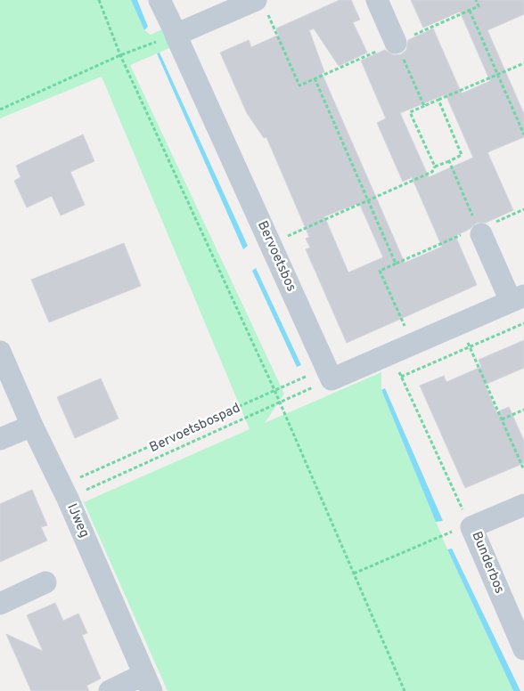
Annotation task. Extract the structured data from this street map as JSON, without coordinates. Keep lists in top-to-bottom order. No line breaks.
{"streets":{"street":["Bervoetsbos","IJweg","Bunderbos"],"path":["Bervoetsbospad"]},"crossings":[["Bervoetsbos","Bervoetsbospad"],["Bervoetsbospad","IJweg"]]}
